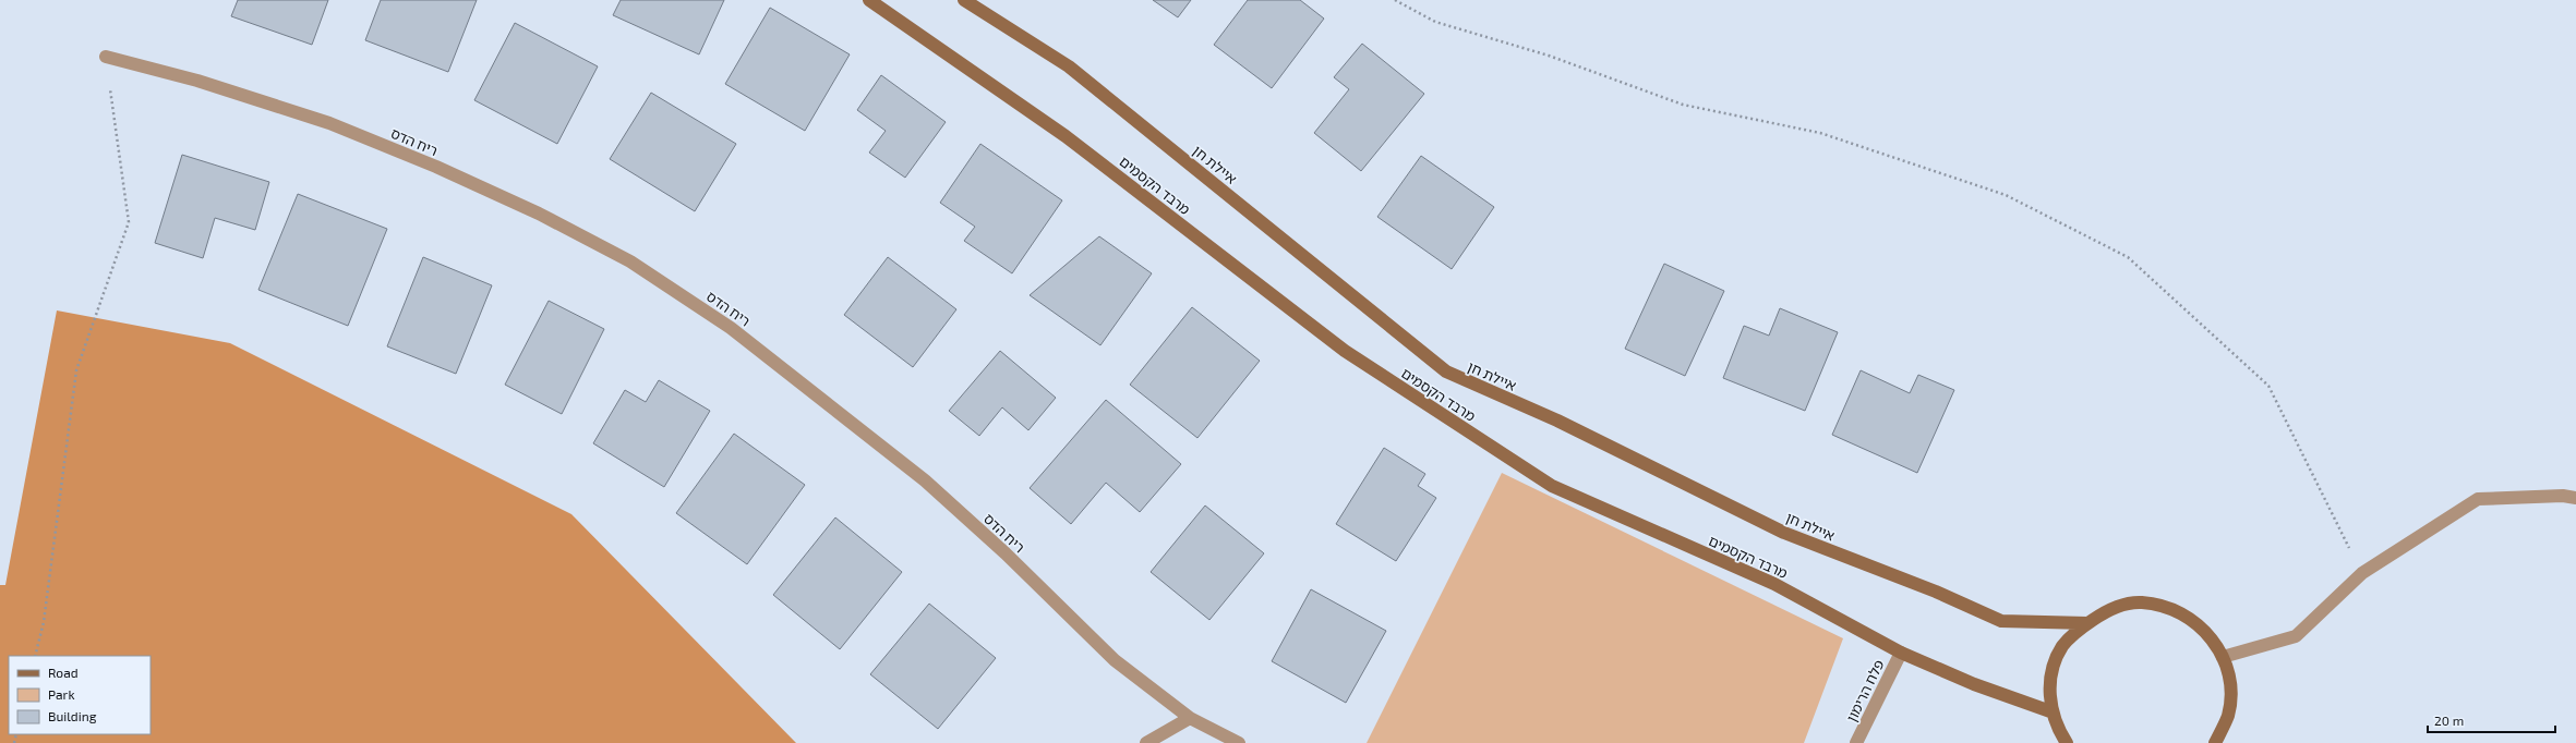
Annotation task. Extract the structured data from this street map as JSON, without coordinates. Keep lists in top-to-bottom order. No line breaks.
{"streets":{"street":["ריח הדס","איילת חן","מרבד הקסמים","פלח הרימון"]},"crossings":[["מרבד הקסמים","פלח הרימון"]],"legend":["Road","Park","Building"],"scale_bar":"20 m"}
